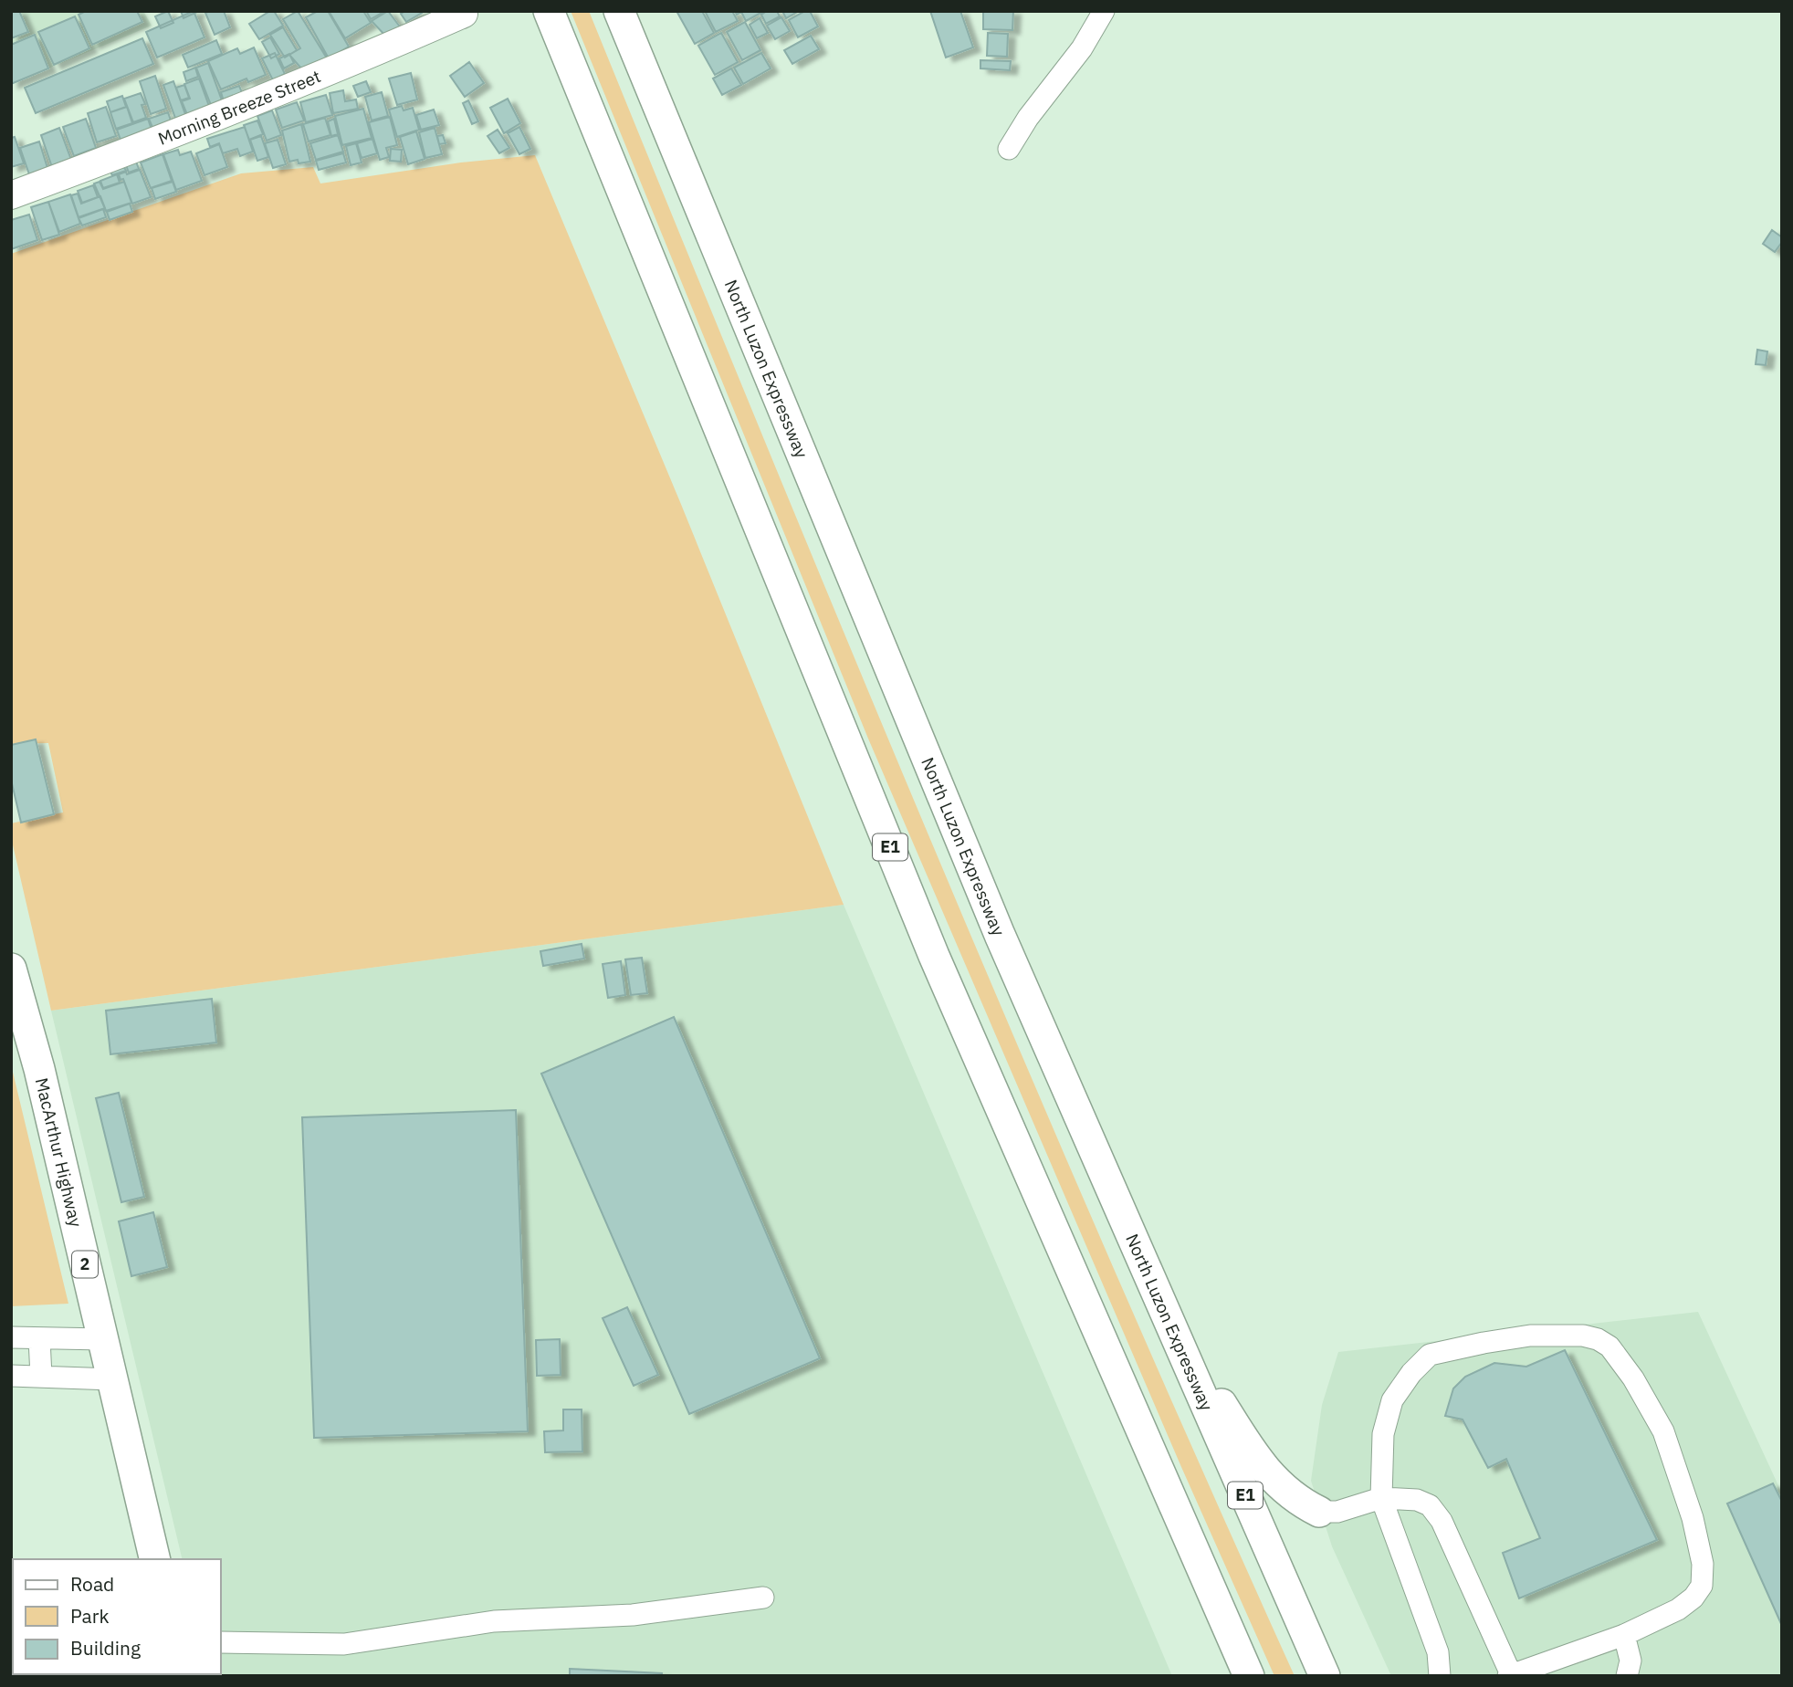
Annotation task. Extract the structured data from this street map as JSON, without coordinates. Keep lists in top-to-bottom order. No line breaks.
{"streets":{"highway":["North Luzon Expressway","E1","MacArthur Highway","2"],"main road":["Morning Breeze Street"]},"legend":["Road","Park","Building"]}
